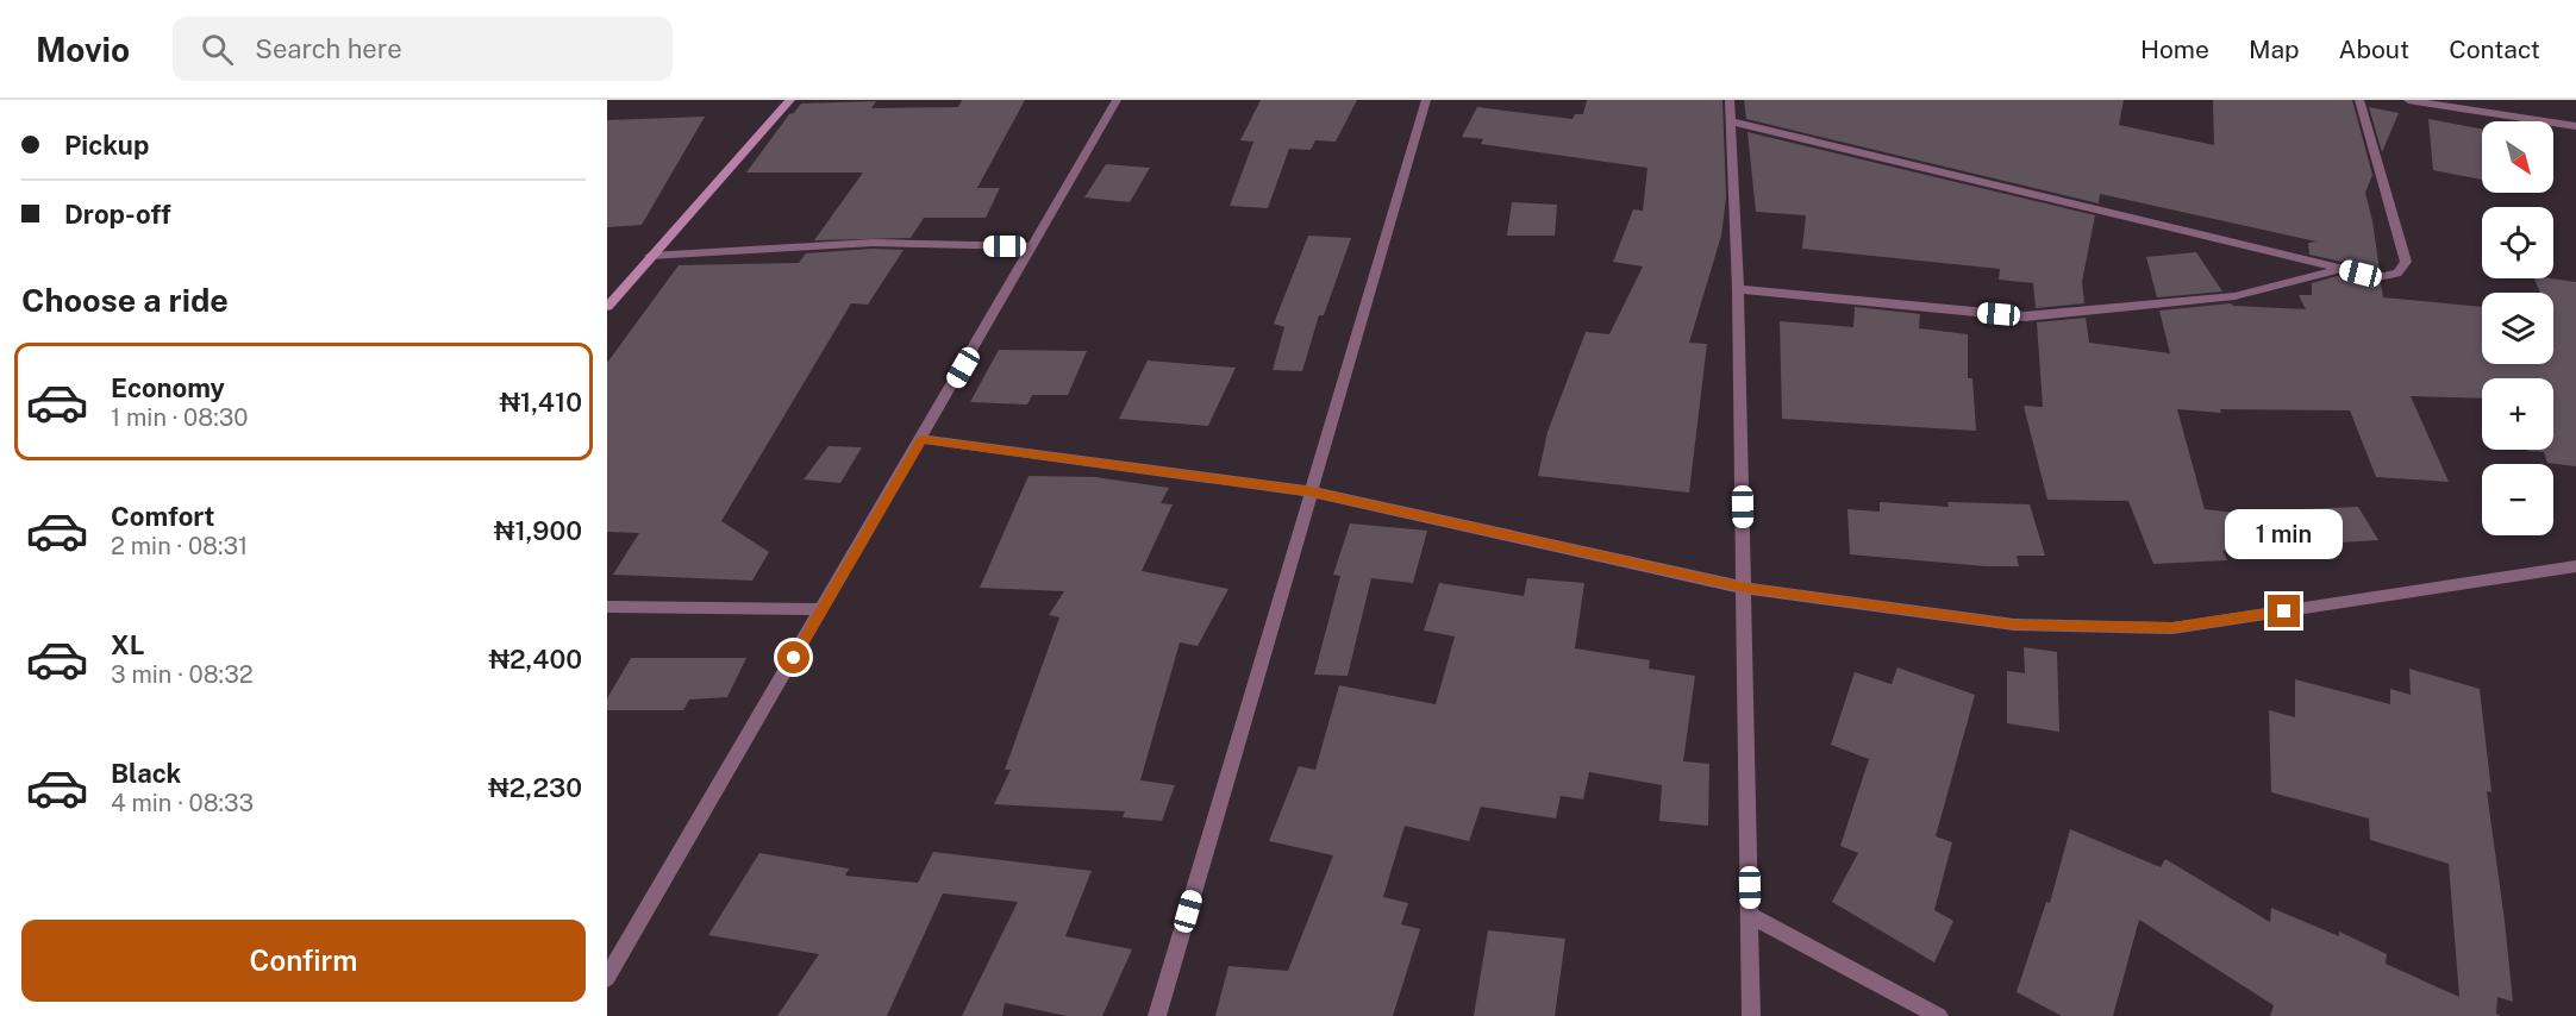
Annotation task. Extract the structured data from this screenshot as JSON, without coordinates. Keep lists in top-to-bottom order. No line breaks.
{"north":"bottom right","page":{"header":"Movio","search":"Search here","nav":["Home","Map","About","Contact"],"banner":["Pickup","Drop-off"],"map_buttons":["+","−"],"heading":"Choose a ride","list":[{"name":"Economy","note":"1 min · 08:30","value":"₦1,410"},{"name":"Comfort","note":"2 min · 08:31","value":"₦1,900"},{"name":"XL","note":"3 min · 08:32","value":"₦2,400"},{"name":"Black","note":"4 min · 08:33","value":"₦2,230"}],"bubble":"1 min","buttons":"Confirm"}}
